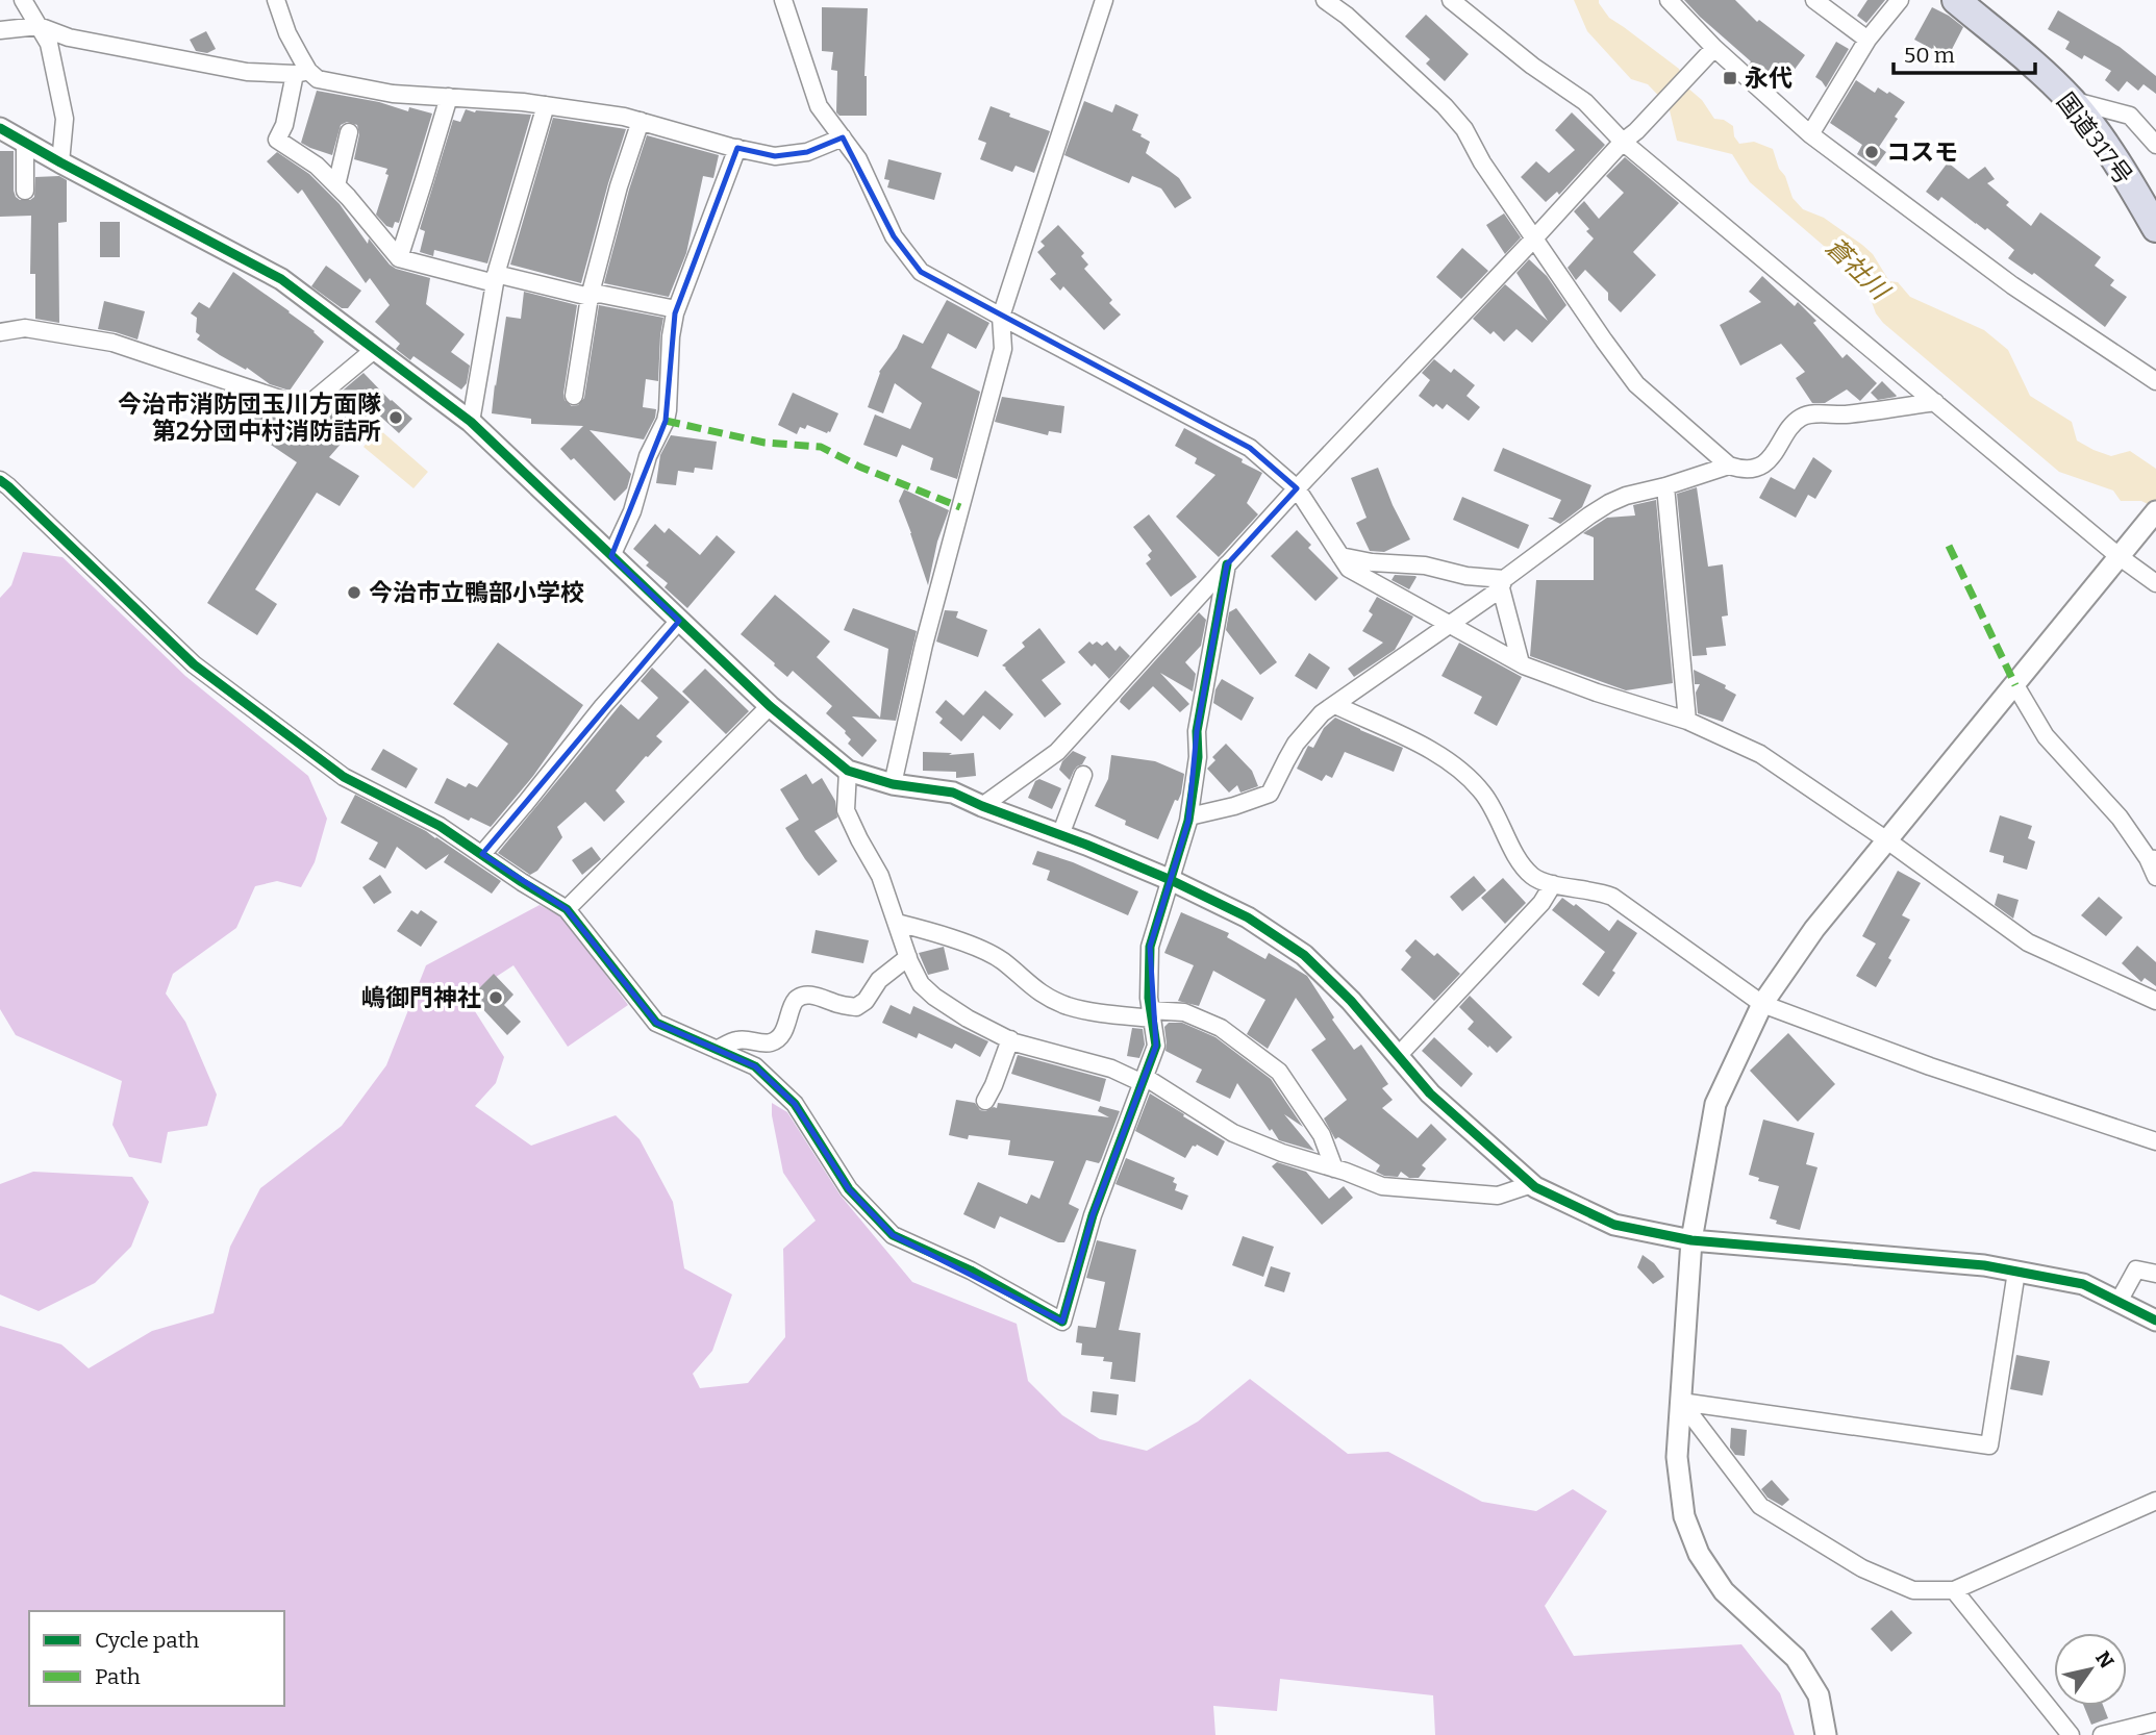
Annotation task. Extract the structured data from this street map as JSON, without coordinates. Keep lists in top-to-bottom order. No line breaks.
{"streets":{"highway":["国道317号"]},"water":["蒼社川"],"places":{"transit":["永代"],"other":["コスモ","今治市消防団玉川方面隊 第2分団中村消防詰所","今治市立鴨部小学校","嶋御門神社"]},"legend":["Cycle path","Path"],"scale_bar":"50 m","north":"top right"}
